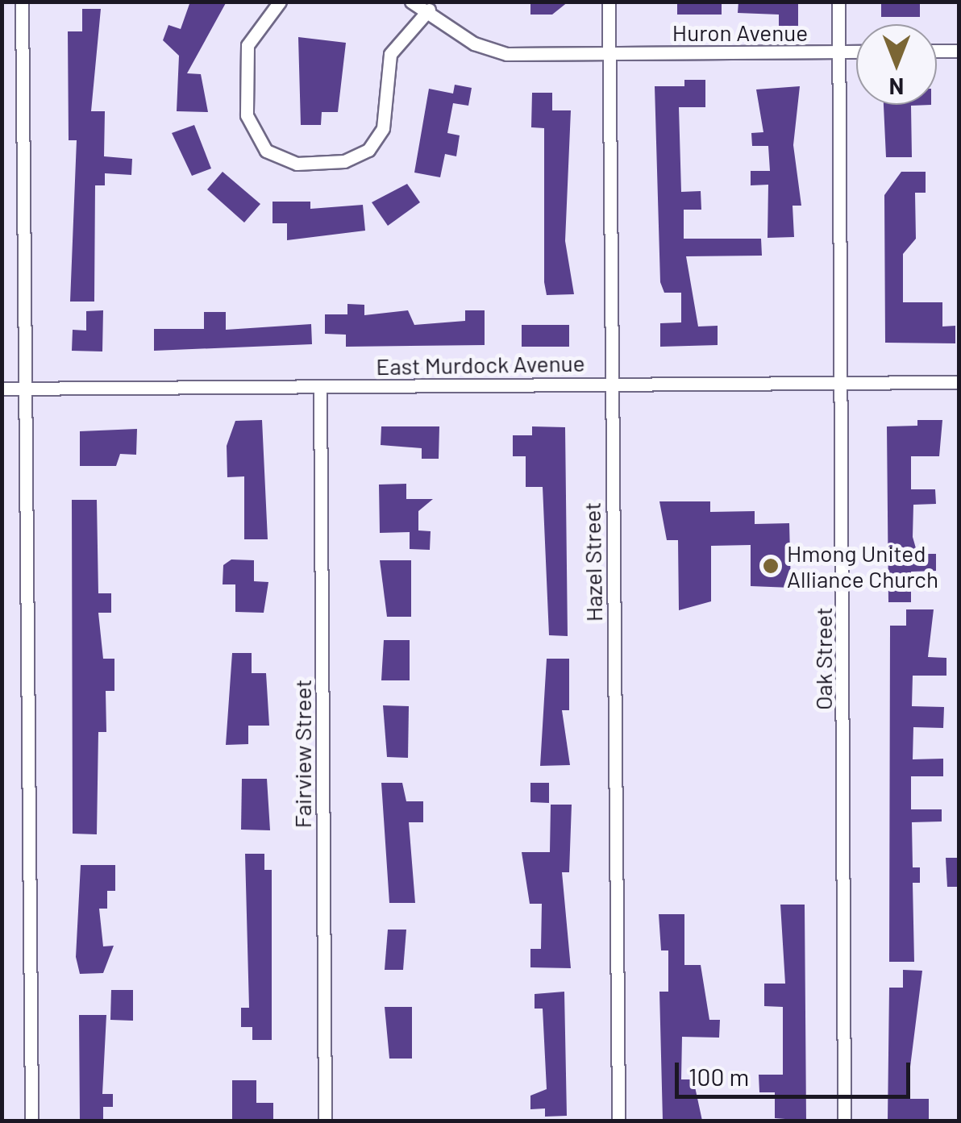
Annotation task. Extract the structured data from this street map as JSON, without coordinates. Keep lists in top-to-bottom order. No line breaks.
{"streets":{"street":["Huron Avenue","East Murdock Avenue","Hazel Street","Oak Street","Fairview Street"]},"crossings":[["Huron Avenue","Hazel Street"],["Huron Avenue","Oak Street"],["East Murdock Avenue","Hazel Street"],["East Murdock Avenue","Oak Street"],["East Murdock Avenue","Fairview Street"]],"places":["Hmong United Alliance Church"],"scale_bar":"100 m","north":"bottom"}
